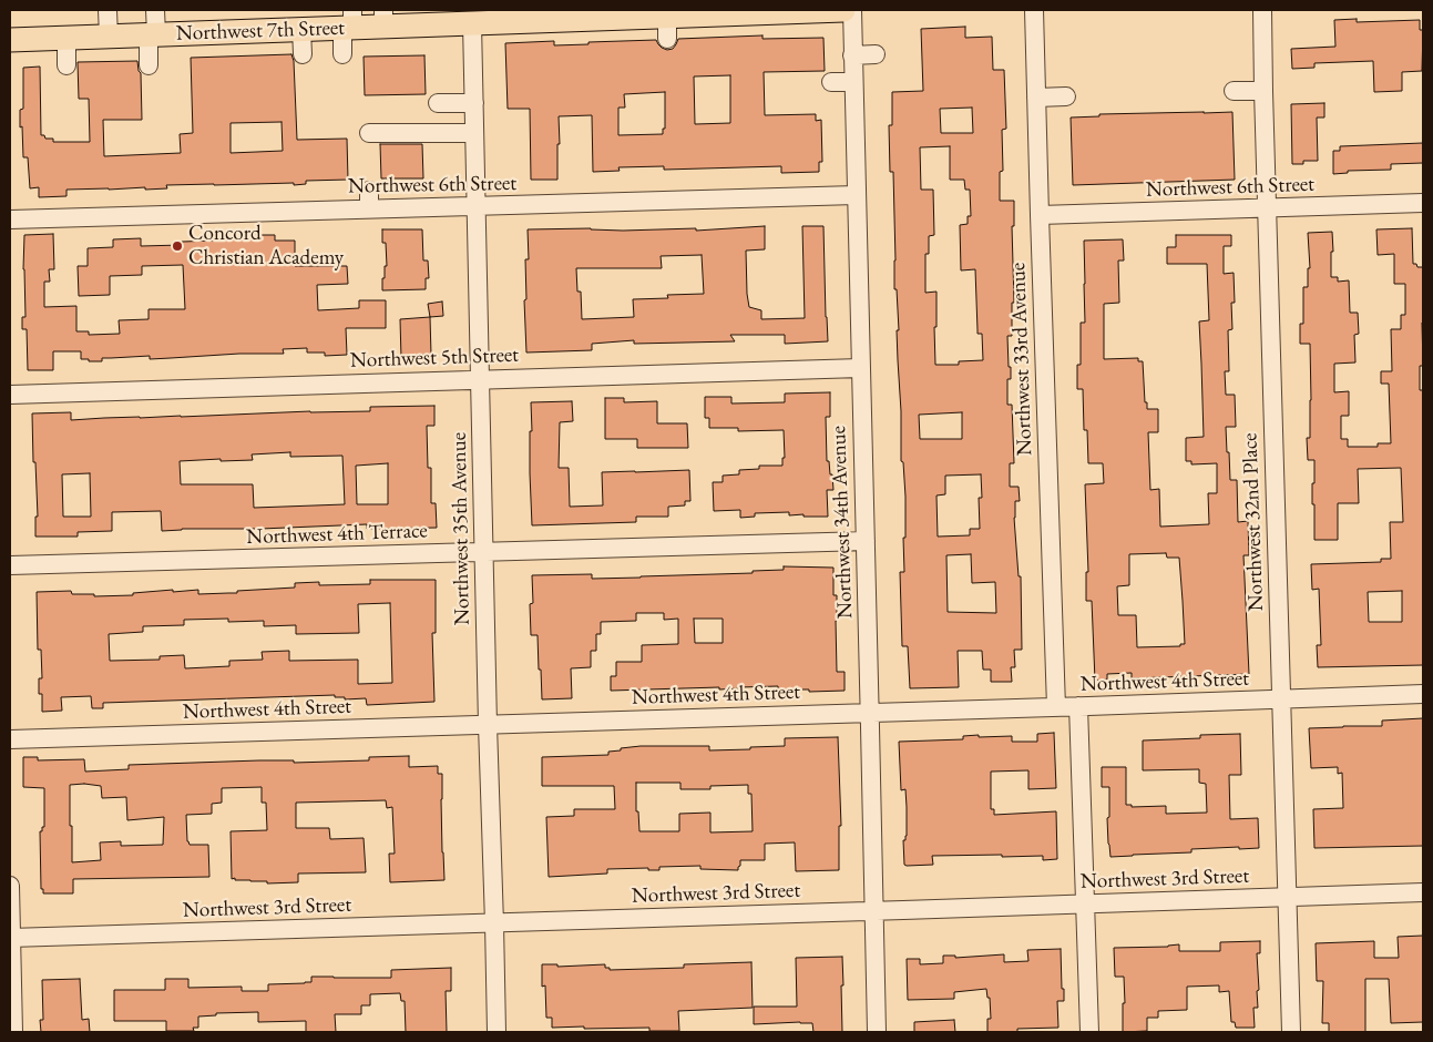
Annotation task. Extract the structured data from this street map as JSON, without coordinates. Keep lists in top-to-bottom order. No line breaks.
{"streets":{"main road":["Northwest 7th Street"],"street":["Northwest 6th Street","Northwest 5th Street","Northwest 33rd Avenue","Northwest 34th Avenue","Northwest 32nd Place","Northwest 35th Avenue","Northwest 4th Terrace","Northwest 4th Street","Northwest 3rd Street"]},"crossings":[["Northwest 7th Street","Northwest 35th Avenue"],["Northwest 6th Street","Northwest 33rd Avenue"],["Northwest 6th Street","Northwest 34th Avenue"],["Northwest 6th Street","Northwest 32nd Place"],["Northwest 6th Street","Northwest 35th Avenue"],["Northwest 5th Street","Northwest 34th Avenue"],["Northwest 5th Street","Northwest 35th Avenue"],["Northwest 33rd Avenue","Northwest 4th Street"],["Northwest 34th Avenue","Northwest 4th Terrace"],["Northwest 34th Avenue","Northwest 4th Street"],["Northwest 34th Avenue","Northwest 3rd Street"],["Northwest 32nd Place","Northwest 4th Street"],["Northwest 32nd Place","Northwest 3rd Street"],["Northwest 35th Avenue","Northwest 4th Terrace"],["Northwest 35th Avenue","Northwest 4th Street"],["Northwest 35th Avenue","Northwest 3rd Street"]],"places":["Concord Christian Academy"]}
